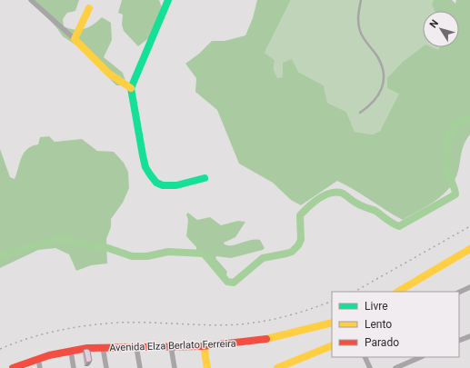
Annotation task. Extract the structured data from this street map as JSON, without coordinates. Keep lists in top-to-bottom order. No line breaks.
{"streets":{"street":["Avenida Elza Berlato Ferreira"]},"legend":["Livre","Lento","Parado"],"north":"top left"}
